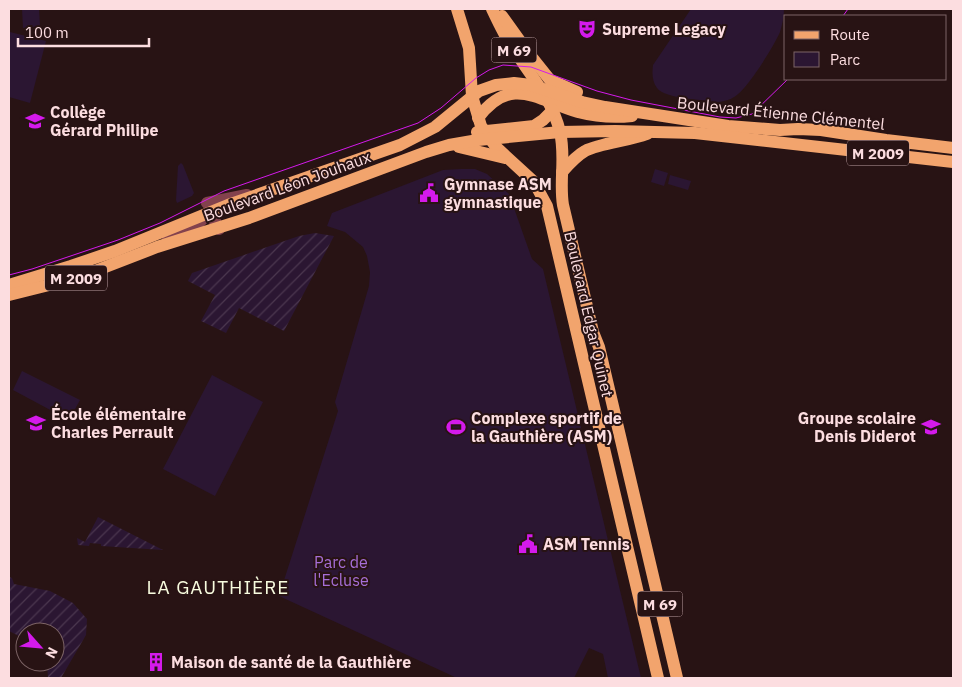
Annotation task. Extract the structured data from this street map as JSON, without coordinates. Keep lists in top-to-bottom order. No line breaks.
{"streets":{"main road":["M 69","Boulevard Étienne Clémentel","M 2009","Boulevard Léon Jouhaux","Boulevard Edgar Quinet"]},"crossings":[["M 69","M 2009"],["M 69","Boulevard Léon Jouhaux"],["M 69","Boulevard Edgar Quinet"],["Boulevard Étienne Clémentel","M 2009"],["M 2009","Boulevard Léon Jouhaux"],["M 2009","Boulevard Edgar Quinet"],["Boulevard Léon Jouhaux","Boulevard Edgar Quinet"]],"districts":["LA GAUTHIÈRE"],"parks":["Parc de l'Ecluse"],"places":{"theatre":["Supreme Legacy"],"school or university":["Collège Gérard Philipe","École élémentaire Charles Perrault","Groupe scolaire Denis Diderot"],"public building":["Gymnase ASM gymnastique","ASM Tennis"],"sports":["Complexe sportif de la Gauthière (ASM)"],"building":["Maison de santé de la Gauthière"]},"legend":["Route","Parc"],"scale_bar":"100 m","north":"bottom right"}
